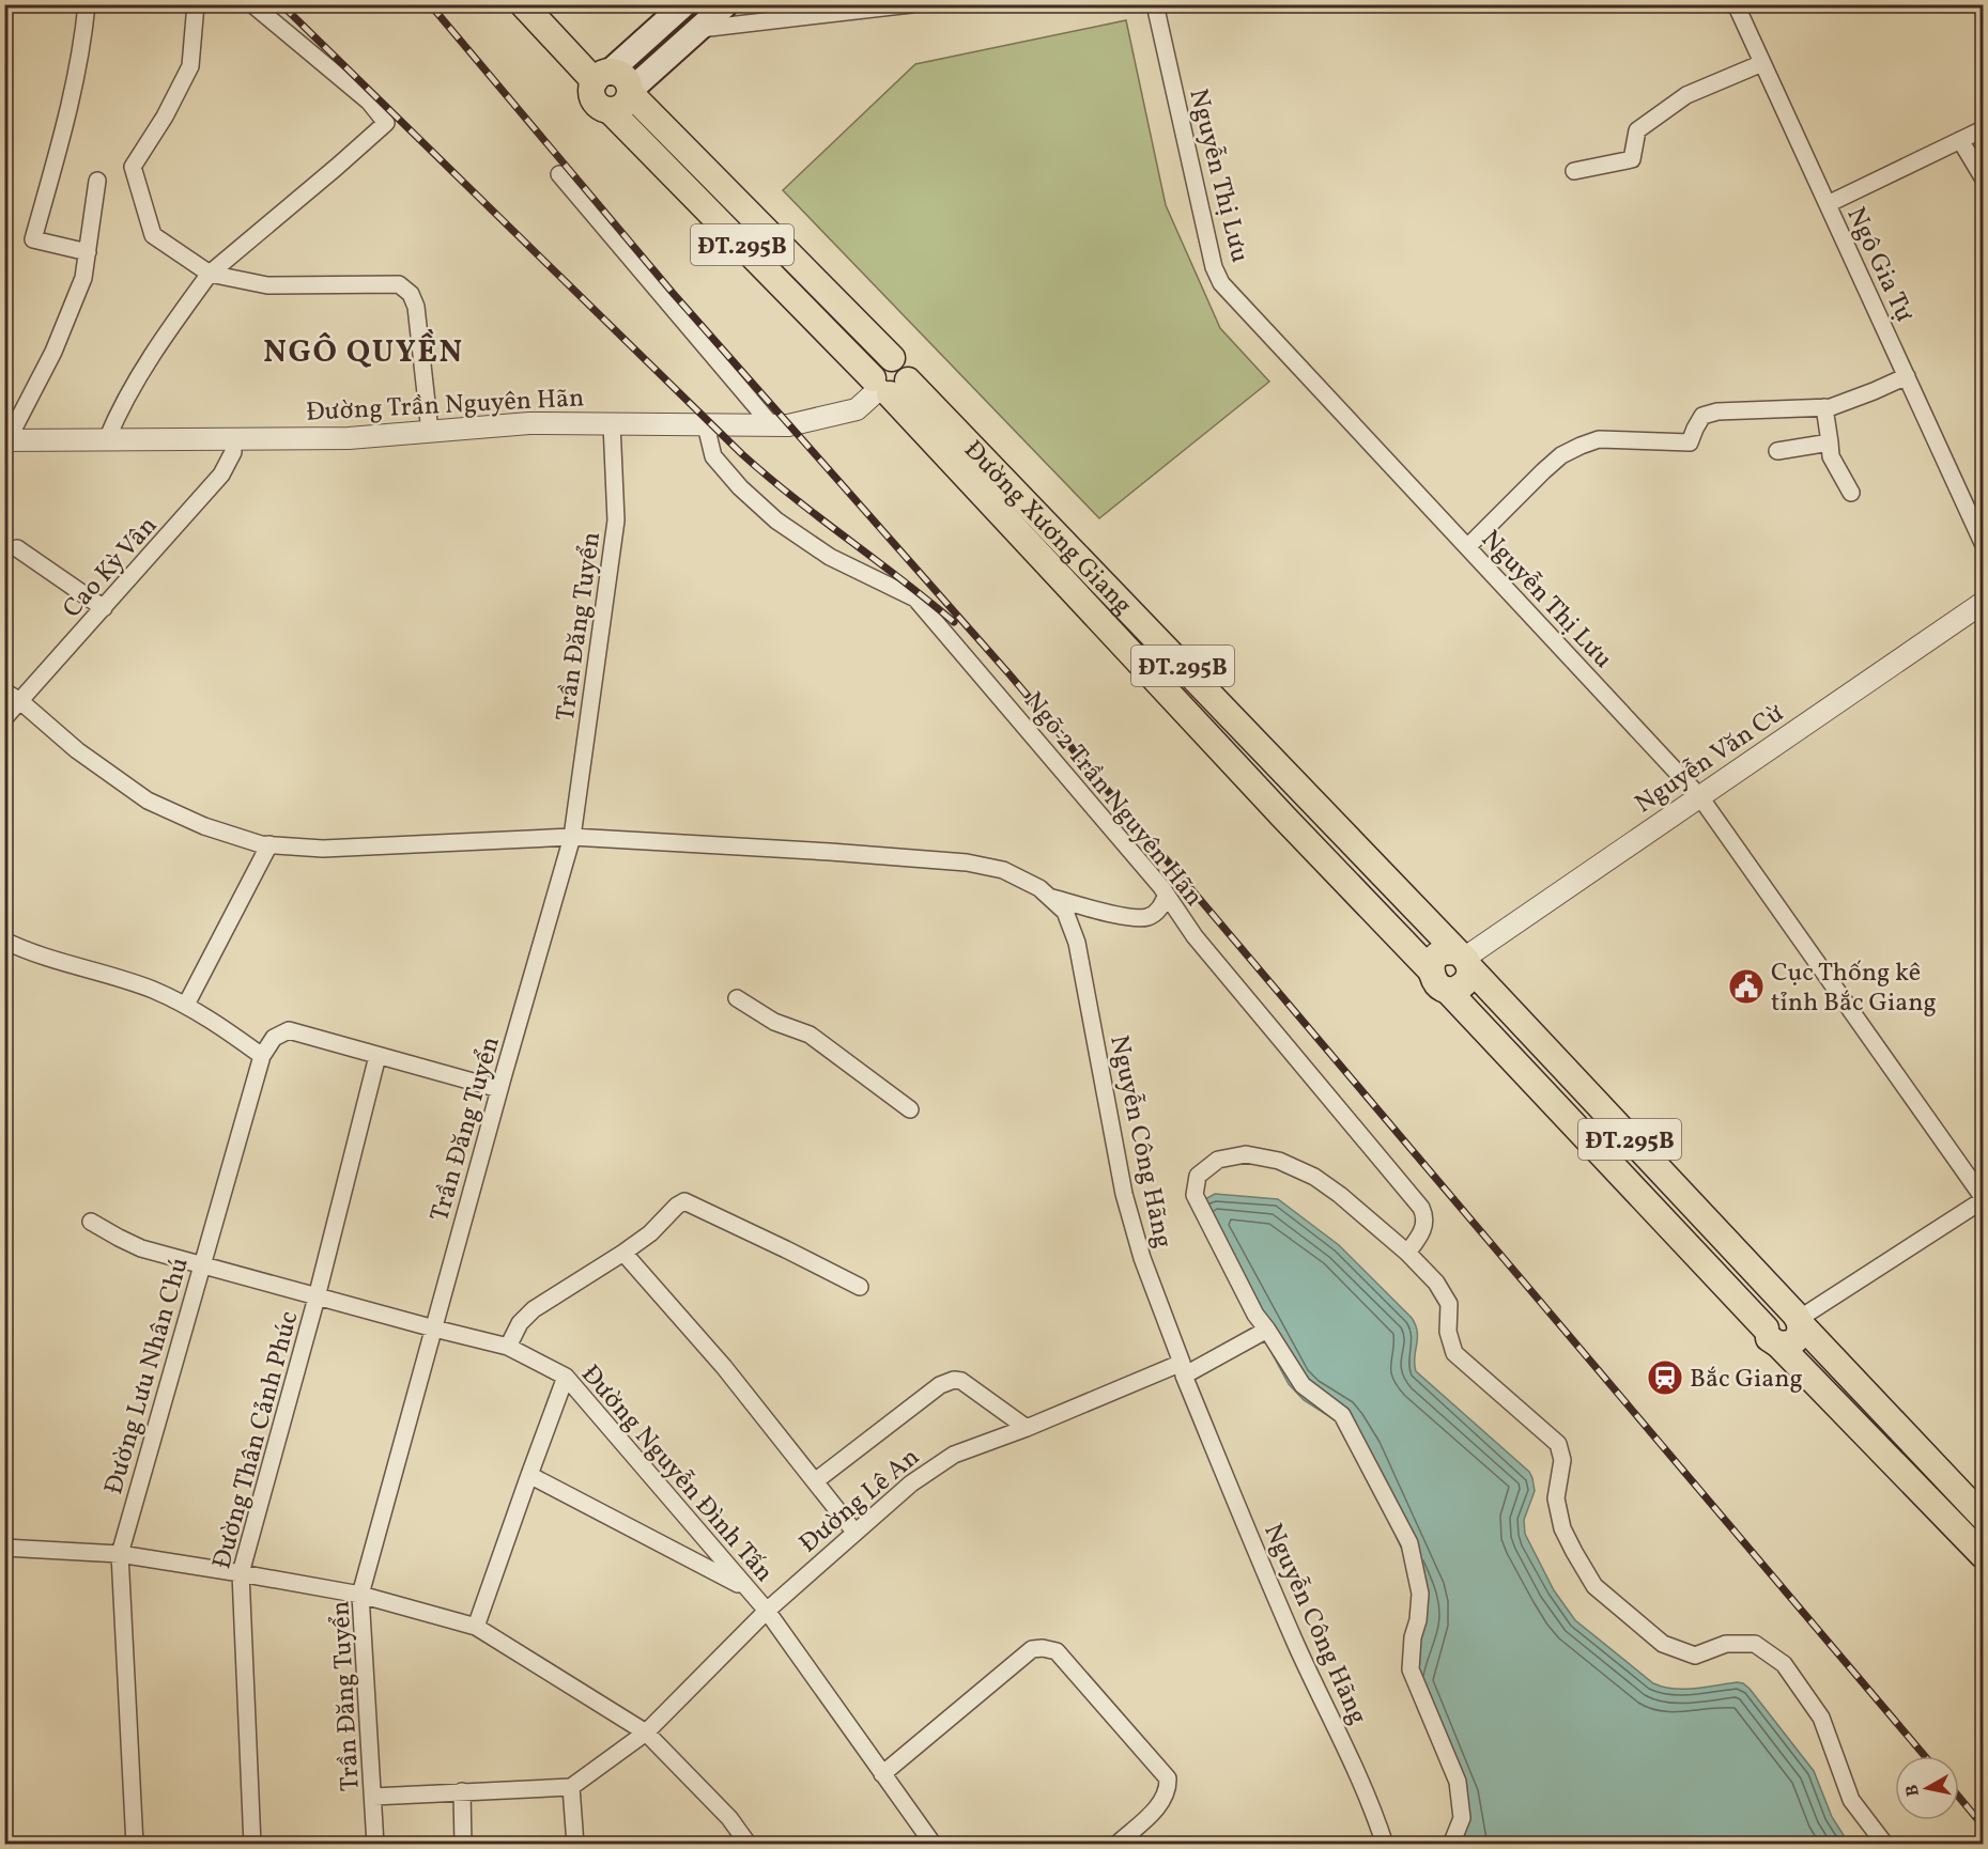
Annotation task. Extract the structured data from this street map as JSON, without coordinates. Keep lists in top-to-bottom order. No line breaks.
{"streets":{"main road":["ĐT.295B","Đường Xương Giang"],"street":["Nguyễn Thị Lưu","Ngô Gia Tự","Đường Trần Nguyên Hãn","Cao Kỳ Vân","Trần Đăng Tuyển","Nguyễn Văn Cừ","Ngõ 2 Trần Nguyên Hãn","Nguyễn Công Hãng","Đường Lưu Nhân Chú","Đường Thân Cảnh Phúc","Đường Nguyễn Đình Tấn","Đường Lê An"]},"crossings":[["Nguyễn Thị Lưu","Nguyễn Văn Cừ"],["ĐT.295B","Đường Trần Nguyên Hãn"],["ĐT.295B","Đường Xương Giang"],["Đường Trần Nguyên Hãn","Đường Xương Giang"],["Đường Trần Nguyên Hãn","Cao Kỳ Vân"],["Đường Trần Nguyên Hãn","Trần Đăng Tuyển"],["Đường Trần Nguyên Hãn","Ngõ 2 Trần Nguyên Hãn"],["Đường Xương Giang","Nguyễn Văn Cừ"],["Cao Kỳ Vân","Nguyễn Công Hãng"],["Trần Đăng Tuyển","Nguyễn Công Hãng"],["Trần Đăng Tuyển","Đường Lưu Nhân Chú"],["Trần Đăng Tuyển","Đường Nguyễn Đình Tấn"],["Nguyễn Công Hãng","Đường Lê An"],["Đường Lưu Nhân Chú","Đường Thân Cảnh Phúc"],["Đường Lưu Nhân Chú","Đường Nguyễn Đình Tấn"],["Đường Thân Cảnh Phúc","Đường Nguyễn Đình Tấn"],["Đường Nguyễn Đình Tấn","Đường Lê An"]],"districts":["NGÔ QUYỀN"],"places":{"public building":["Cục Thống kê tỉnh Bắc Giang"],"station":["Bắc Giang"]},"north":"left"}
